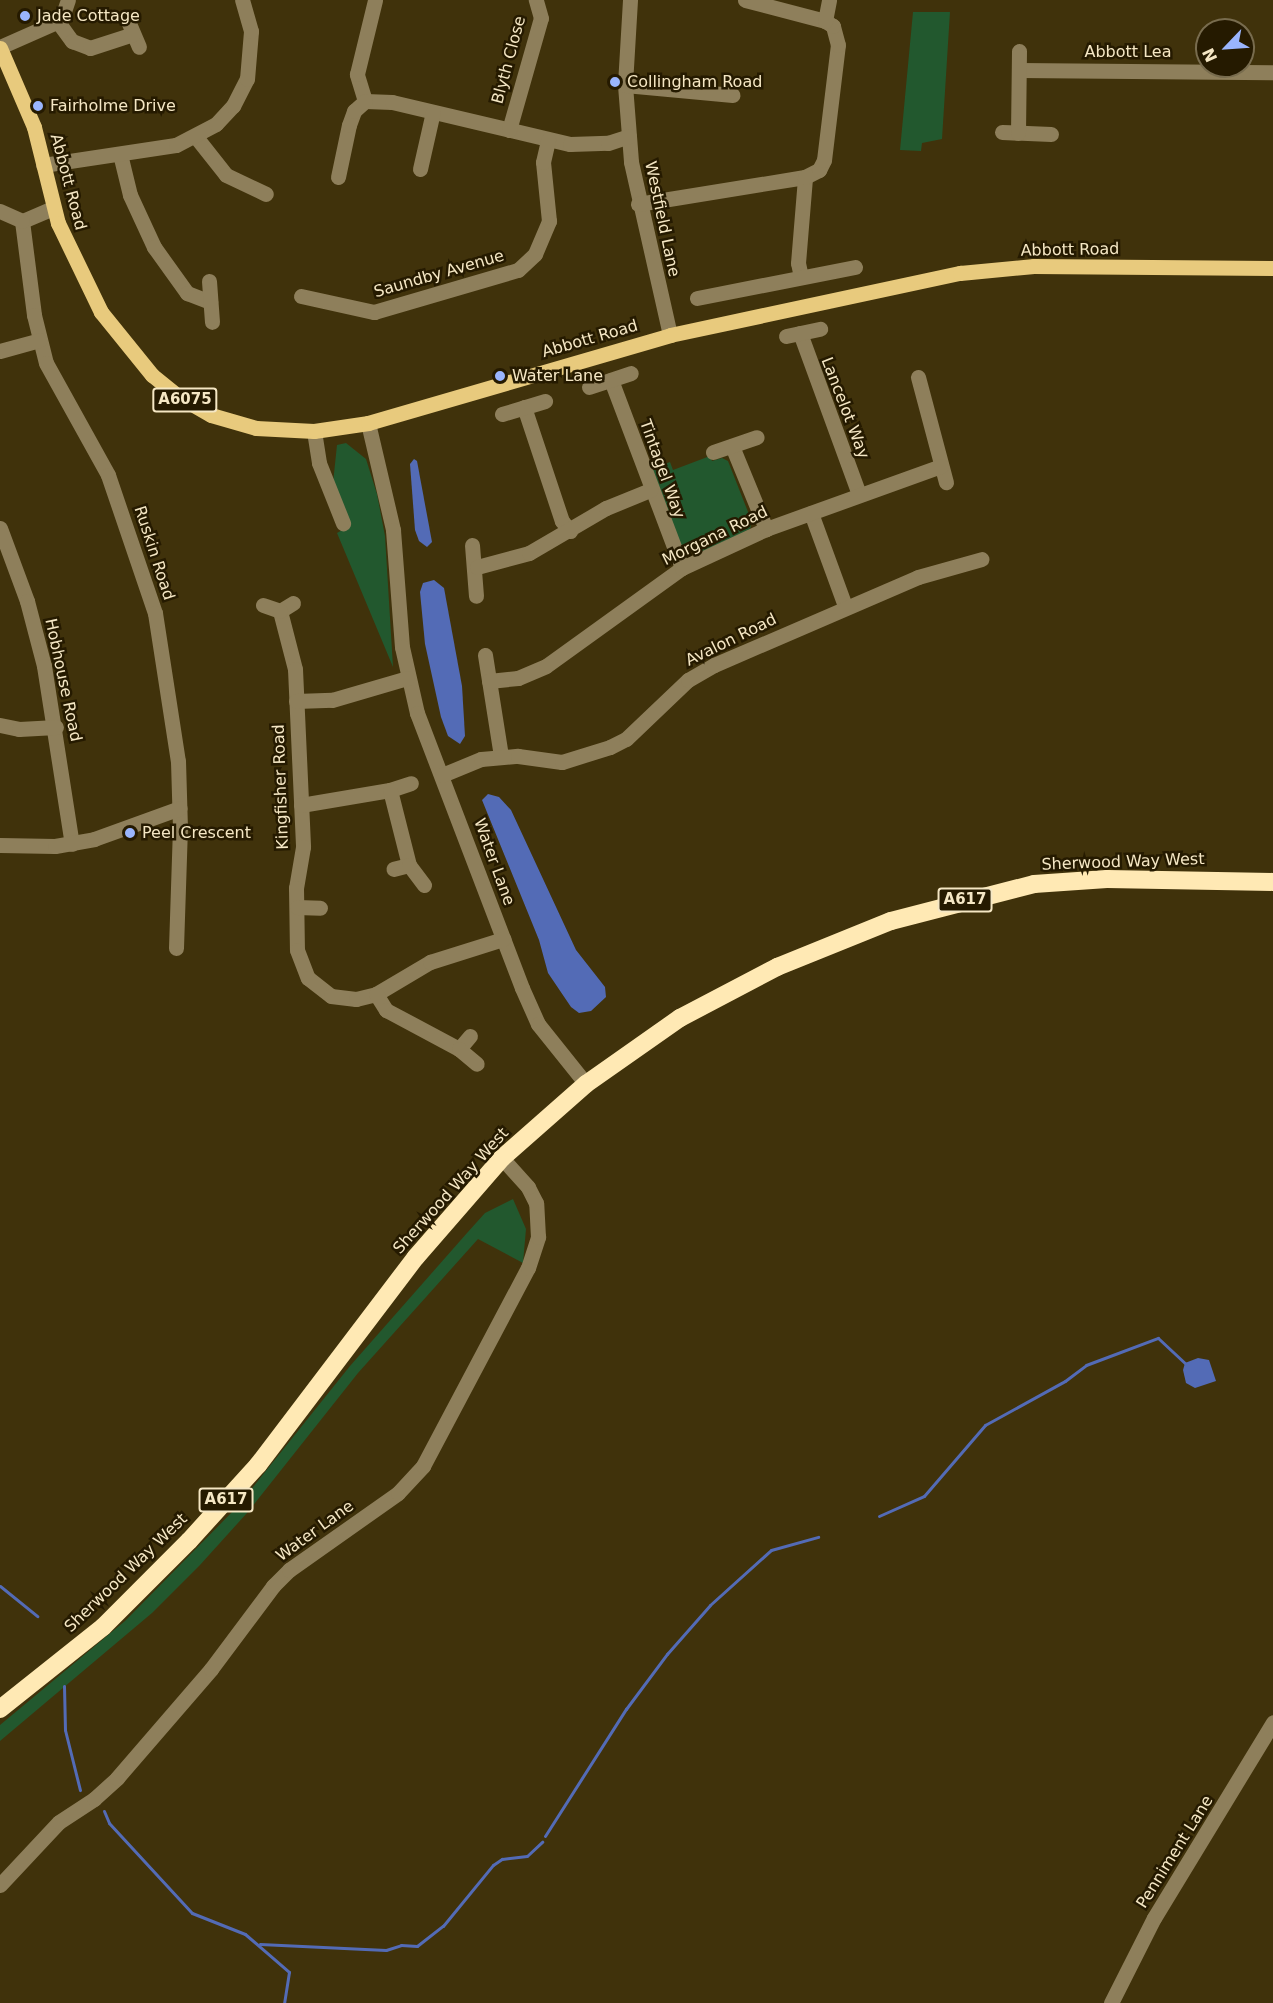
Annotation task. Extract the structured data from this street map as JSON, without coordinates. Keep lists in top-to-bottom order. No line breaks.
{"streets":{"highway":["Sherwood Way West","A617"],"main road":["Abbott Road","A6075"],"street":["Abbott Lea","Blyth Close","Westfield Lane","Saundby Avenue","Lancelot Way","Tintagel Way","Morgana Road","Ruskin Road","Avalon Road","Hobhouse Road","Kingfisher Road","Water Lane","Penniment Lane"]},"crossings":[["Abbott Road","Westfield Lane"],["Abbott Road","Water Lane"],["Lancelot Way","Morgana Road"],["Tintagel Way","Morgana Road"],["Avalon Road","Water Lane"],["Kingfisher Road","Water Lane"],["Water Lane","Sherwood Way West"]],"places":["Jade Cottage","Collingham Road","Fairholme Drive","Water Lane","Peel Crescent"],"north":"bottom left"}
